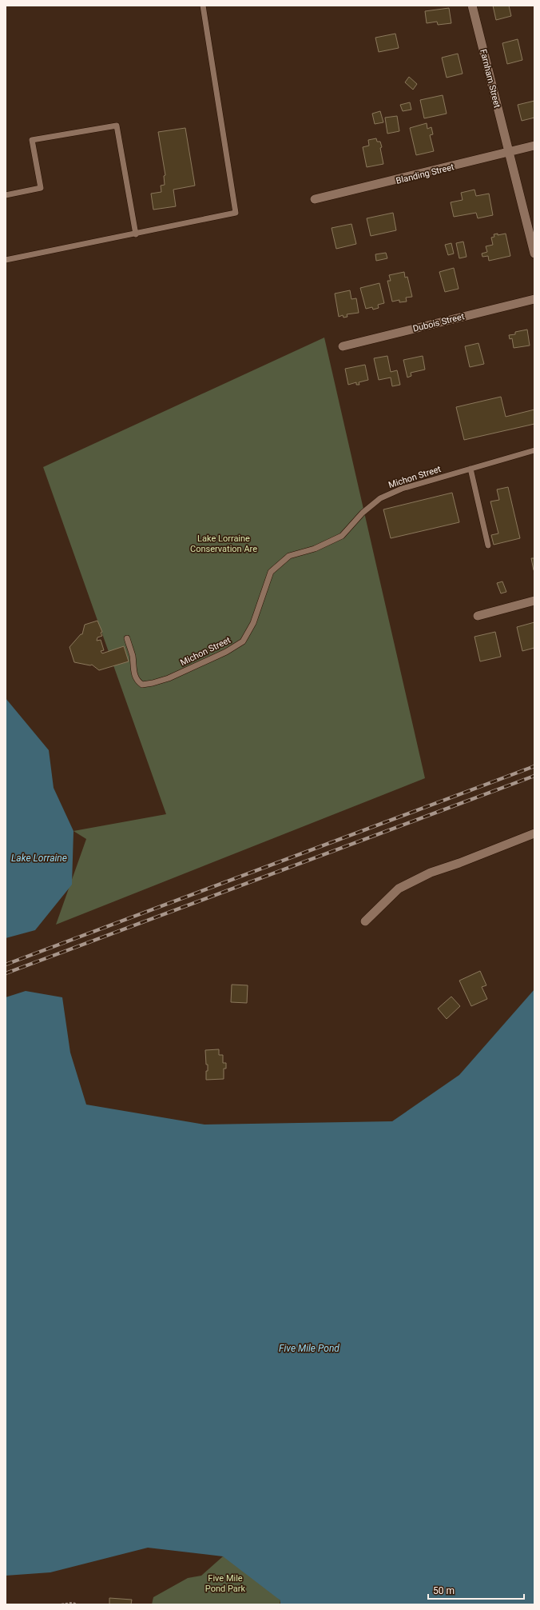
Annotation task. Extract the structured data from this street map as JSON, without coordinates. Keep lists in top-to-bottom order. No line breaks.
{"streets":{"street":["Farnham Street","Blanding Street","Dubois Street"],"lane":["Michon Street"]},"crossings":[["Farnham Street","Blanding Street"]],"water":["Lake Lorraine","Five Mile Pond"],"parks":["Lake Lorraine Conservation Are","Five Mile Pond Park"],"scale_bar":"50 m"}
